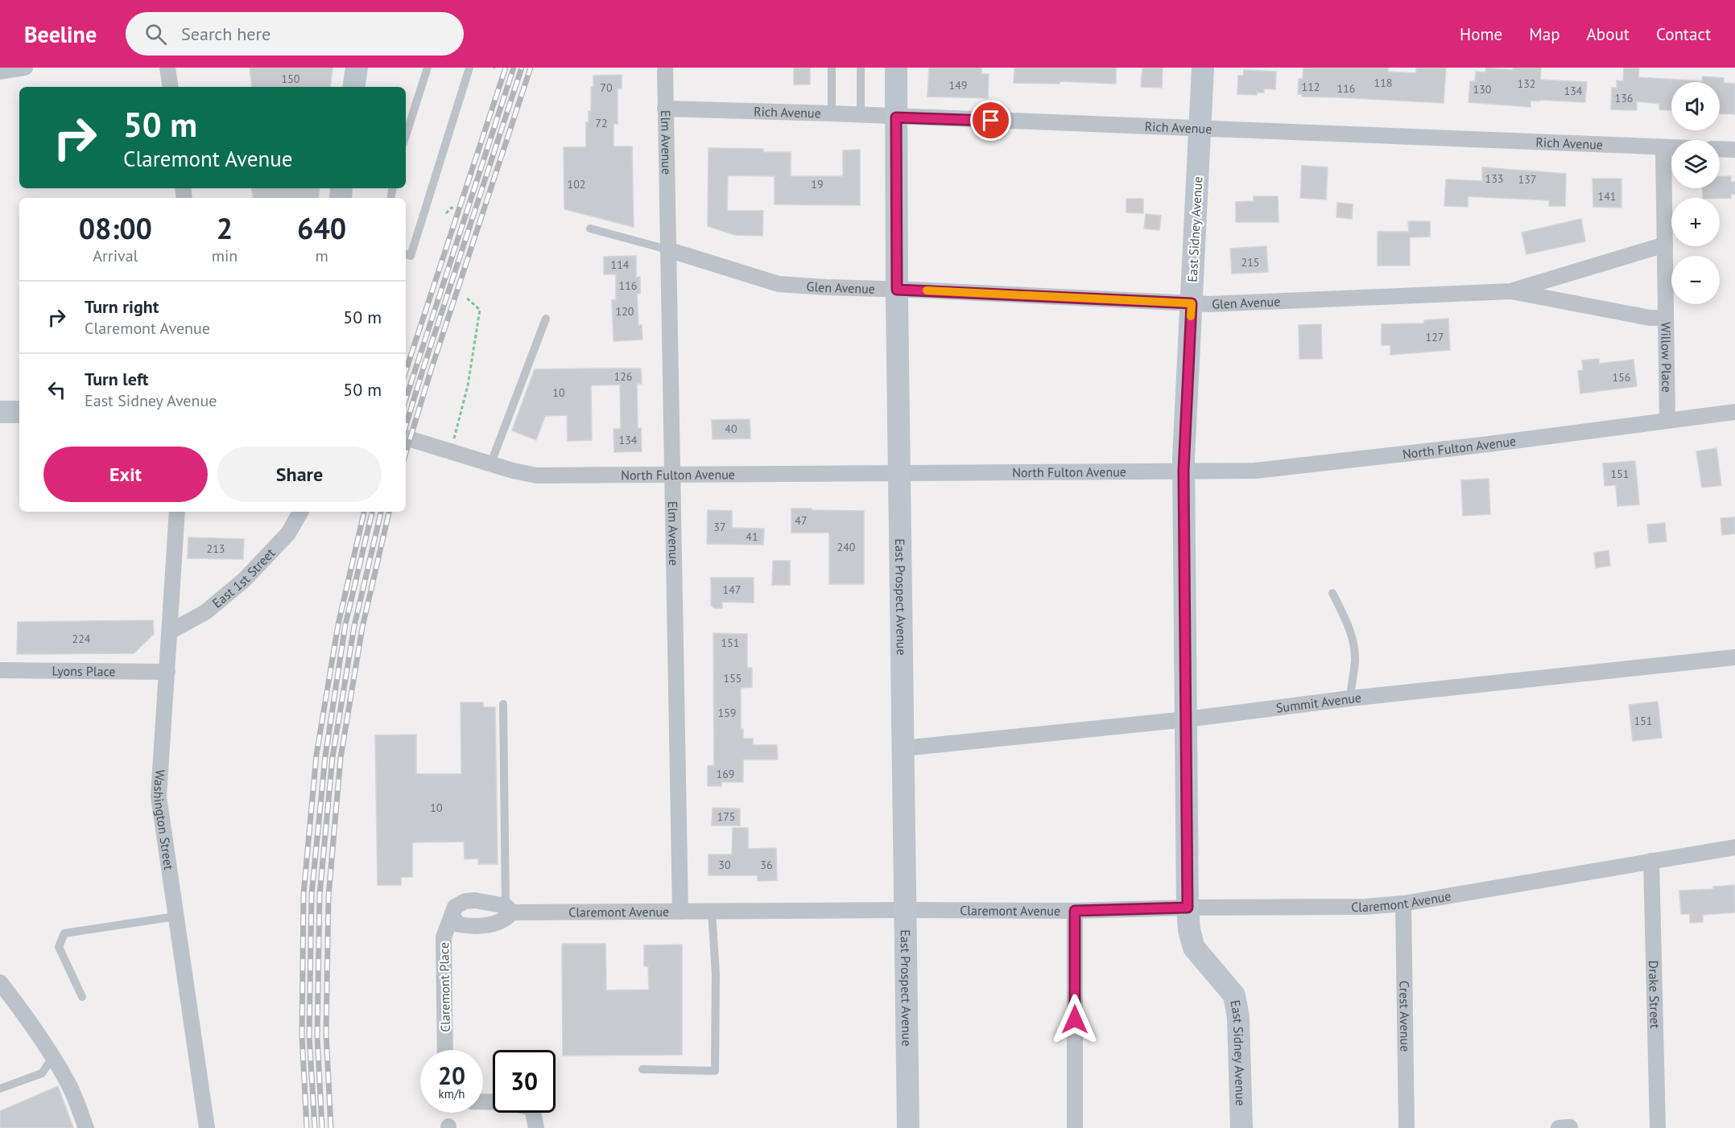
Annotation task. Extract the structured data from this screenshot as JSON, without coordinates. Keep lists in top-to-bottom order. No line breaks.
{"streets":{"street":["Rich Avenue","Elm Avenue","East Sidney Avenue","Glen Avenue","Willow Place","North Fulton Avenue","East 1st Street","East Prospect Avenue","Lyons Place","Summit Avenue","Washington Street","Claremont Avenue","Claremont Place","Drake Street","Crest Avenue"]},"crossings":[["Rich Avenue","Elm Avenue"],["Rich Avenue","East Sidney Avenue"],["Rich Avenue","Willow Place"],["Rich Avenue","East Prospect Avenue"],["Elm Avenue","Glen Avenue"],["Elm Avenue","North Fulton Avenue"],["Elm Avenue","Claremont Avenue"],["East Sidney Avenue","Glen Avenue"],["East Sidney Avenue","North Fulton Avenue"],["East Sidney Avenue","Summit Avenue"],["East Sidney Avenue","Claremont Avenue"],["Glen Avenue","Willow Place"],["Glen Avenue","East Prospect Avenue"],["Willow Place","North Fulton Avenue"],["North Fulton Avenue","East Prospect Avenue"],["East 1st Street","Washington Street"],["East Prospect Avenue","Summit Avenue"],["East Prospect Avenue","Claremont Avenue"],["Lyons Place","Washington Street"],["Claremont Avenue","Claremont Place"],["Claremont Avenue","Drake Street"],["Claremont Avenue","Crest Avenue"]],"house_numbers":["150","118","132","149","112","70","116","130","134","136","72","133","137","102","19","141","215","114","116","120","127","126","156","10","40","134","151","47","37","41","240","213","147","224","151","155","159","151","169","10","175","30","36"],"page":{"header":"Beeline","search":"Search here","nav":["Home","Map","About","Contact"],"map_buttons":["+","−"],"turn":["50 m","Claremont Avenue"],"eta":["08:00","Arrival","2","min","640","m"],"list":[{"name":"Turn right","note":"Claremont Avenue","value":"50 m"},{"name":"Turn left","note":"East Sidney Avenue","value":"50 m"}],"buttons":["Exit","Share"],"speed":"20 km/h","limit":"30"}}
